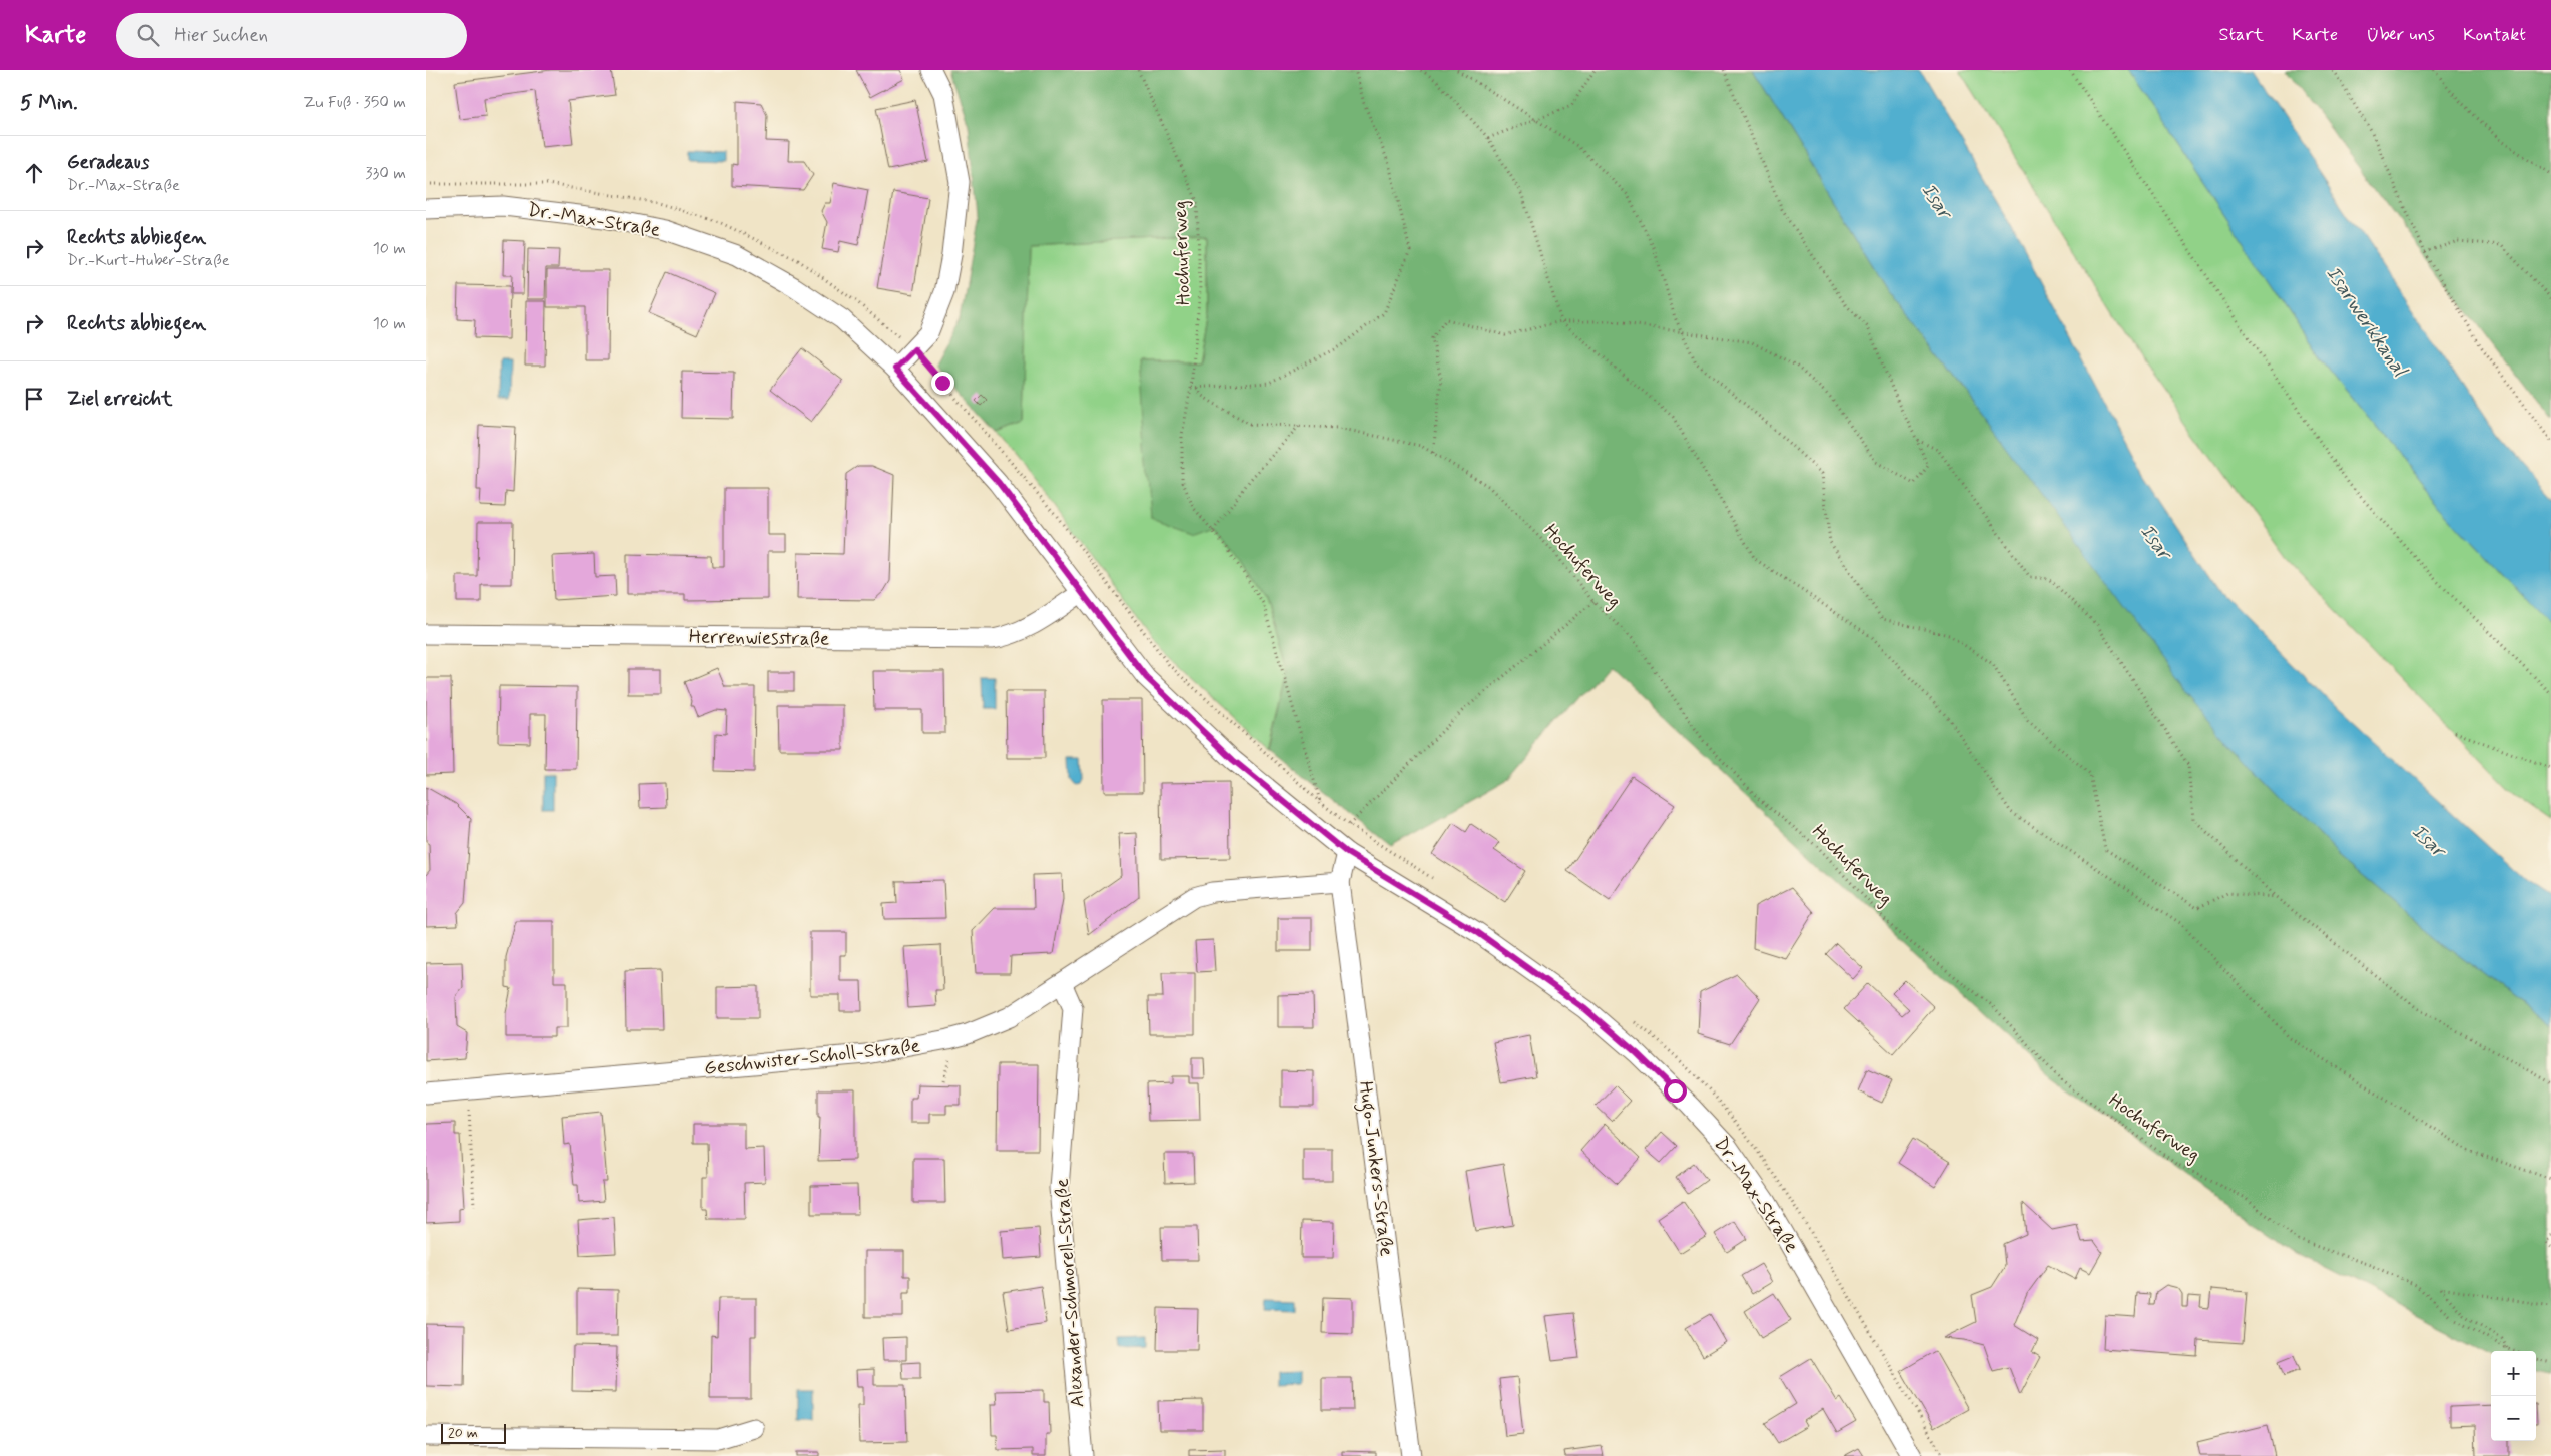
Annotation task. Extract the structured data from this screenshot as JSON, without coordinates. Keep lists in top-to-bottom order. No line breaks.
{"streets":{"street":["Dr.-Max-Straße","Herrenwiesstraße","Geschwister-Scholl-Straße","Hugo-Junkers-Straße","Alexander-Schmorell-Straße"],"path":["Hochuferweg"]},"crossings":[["Dr.-Max-Straße","Herrenwiesstraße"],["Geschwister-Scholl-Straße","Hugo-Junkers-Straße"],["Geschwister-Scholl-Straße","Alexander-Schmorell-Straße"]],"water":["Isar","Isarwerkkanal"],"scale_bar":"20 m","page":{"header":"Karte","search":"Hier suchen","nav":["Start","Karte","Über uns","Kontakt"],"heading":["5 Min.","Zu Fuß · 350 m"],"list":[["Geradeaus","Dr.-Max-Straße","330 m"],["Rechts abbiegen","Dr.-Kurt-Huber-Straße","10 m"],["Rechts abbiegen","10 m"],"Ziel erreicht"],"map_buttons":["+","−"],"scale":"20 m"}}
